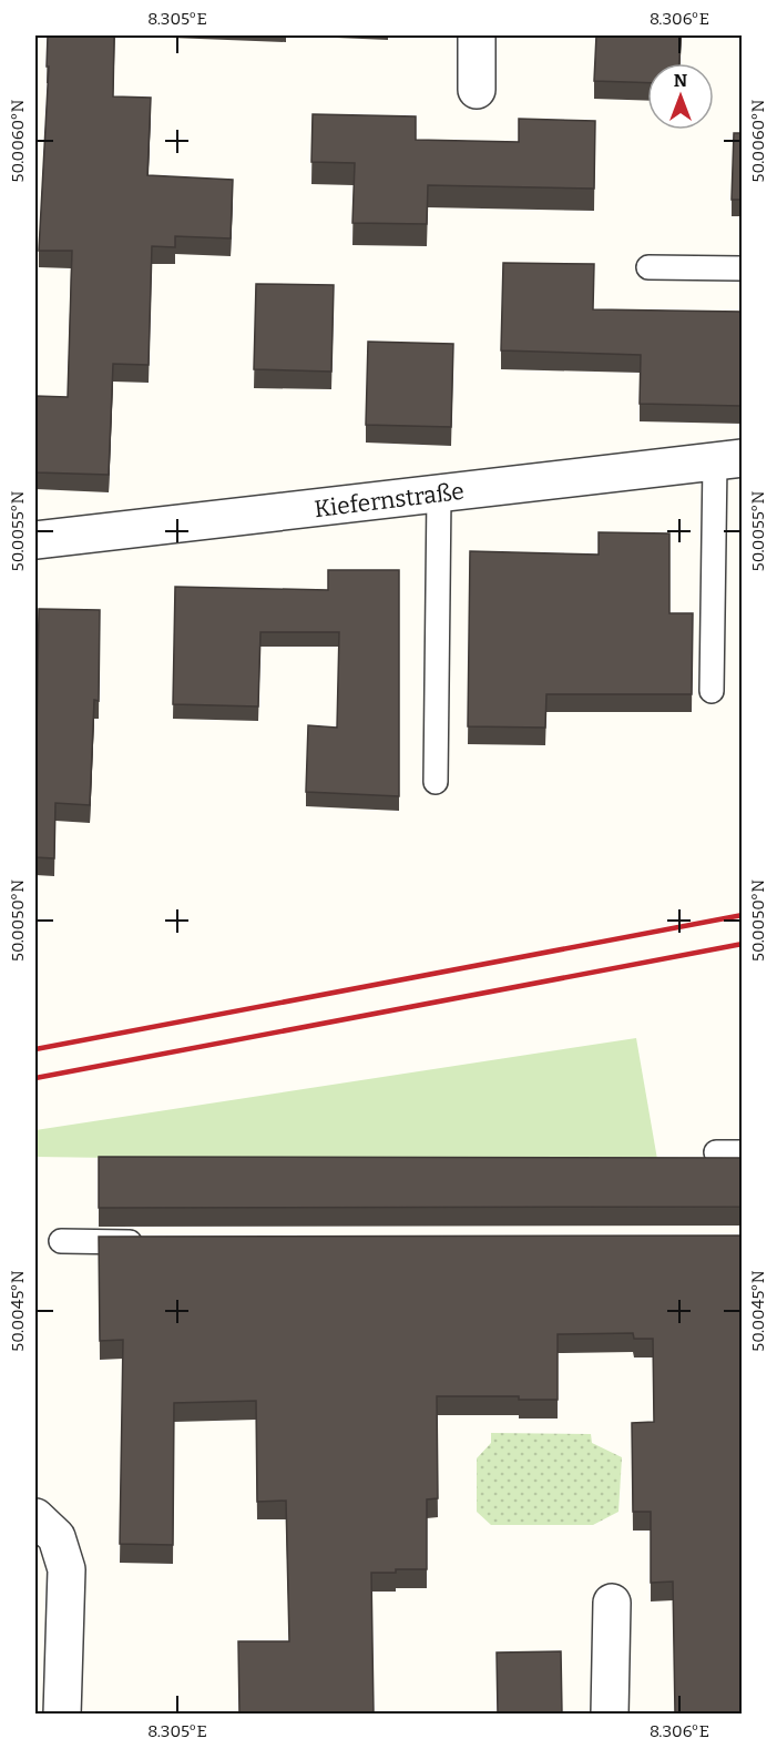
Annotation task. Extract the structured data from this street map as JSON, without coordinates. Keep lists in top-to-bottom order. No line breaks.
{"streets":{"street":["Kiefernstraße"]},"north":"top","coordinates":["8.305°E","8.306°E","50.0060°N","50.0055°N","50.0050°N","50.0045°N"]}
